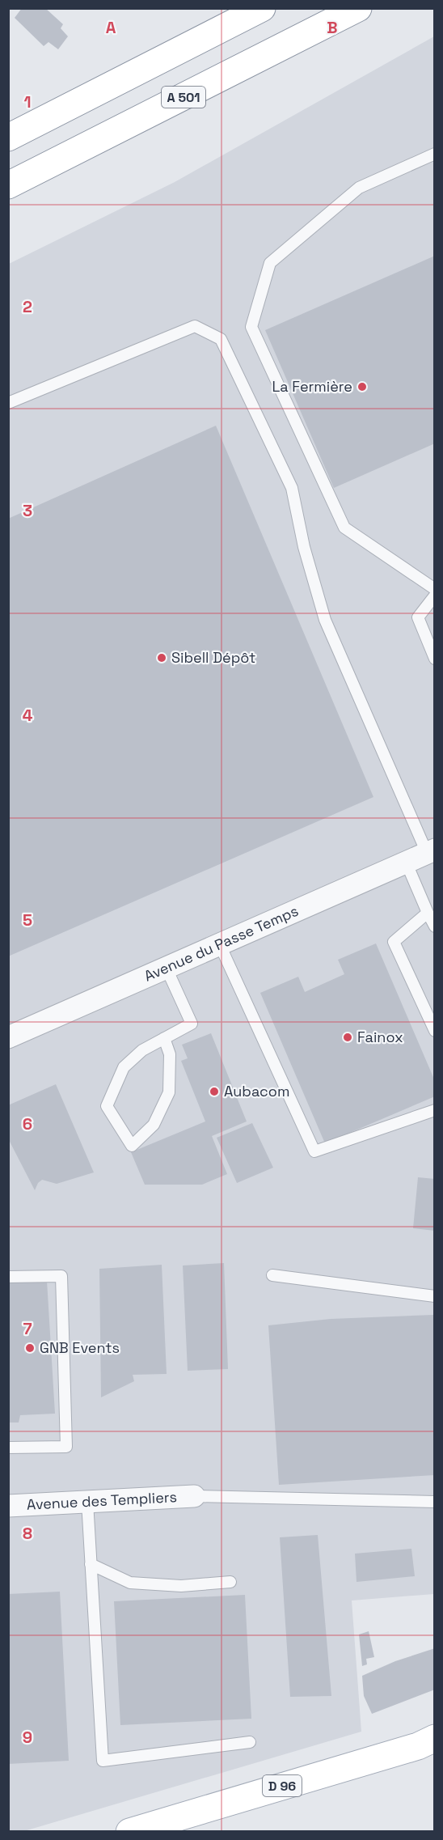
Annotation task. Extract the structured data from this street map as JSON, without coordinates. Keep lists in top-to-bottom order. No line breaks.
{"streets":{"main road":["A 501","D 96"],"street":["Avenue du Passe Temps","Avenue des Templiers"]},"places":["La Fermière","Sibell Dépôt","Fainox","Aubacom","GNB Events"],"grid":{"columns":["A","B"],"rows":["1","2","3","4","5","6","7","8","9"]}}
